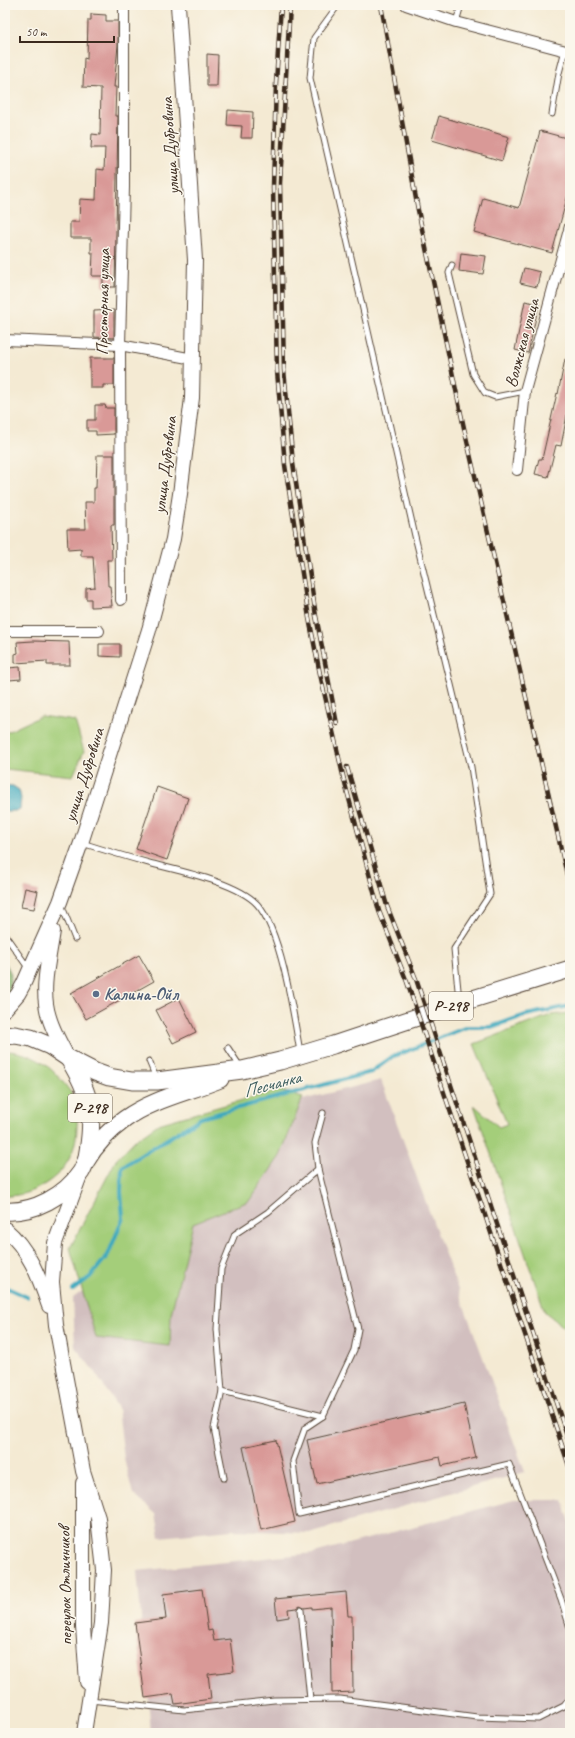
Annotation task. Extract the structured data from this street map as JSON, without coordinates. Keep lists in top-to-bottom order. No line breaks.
{"streets":{"highway":["Р-298"],"main road":["улица Дубровина","переулок Отличников"],"street":["Просторная улица","Волжская улица"]},"water":["Песчанка"],"places":["Калина-Ойл"],"scale_bar":"50 m"}
